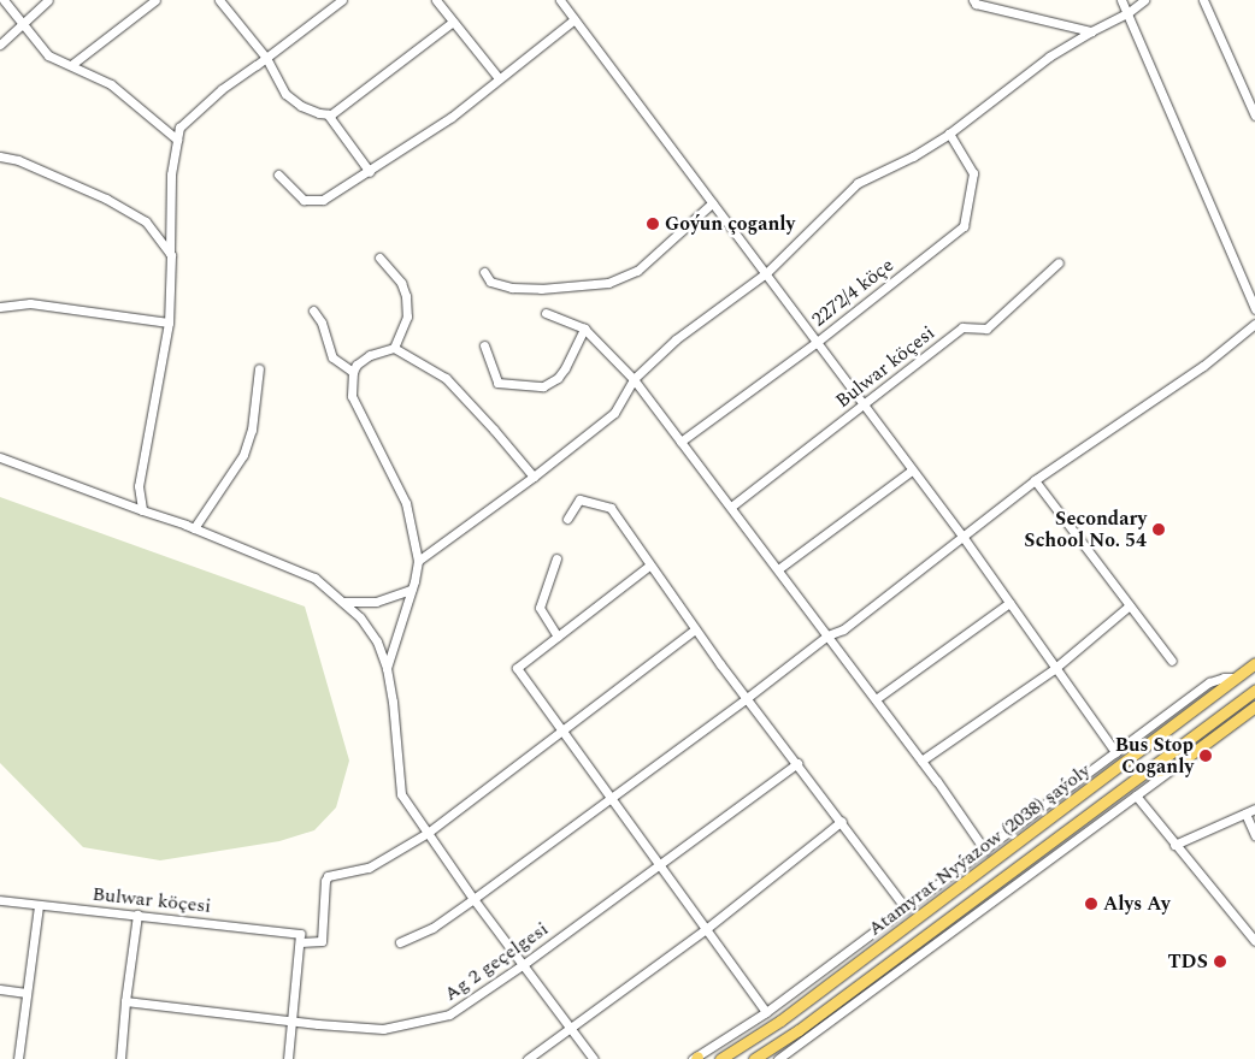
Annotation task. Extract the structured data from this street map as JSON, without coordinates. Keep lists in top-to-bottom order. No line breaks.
{"streets":{"main road":["Atamyrat Nyýazow (2038) şaýoly"],"street":["2272/4 köçe","Bulwar köçesi","Ag 2 geçelgesi"]},"places":["Goýun çoganly","Secondary School No. 54","Bus Stop Coganly","Alys Ay","TDS"]}
